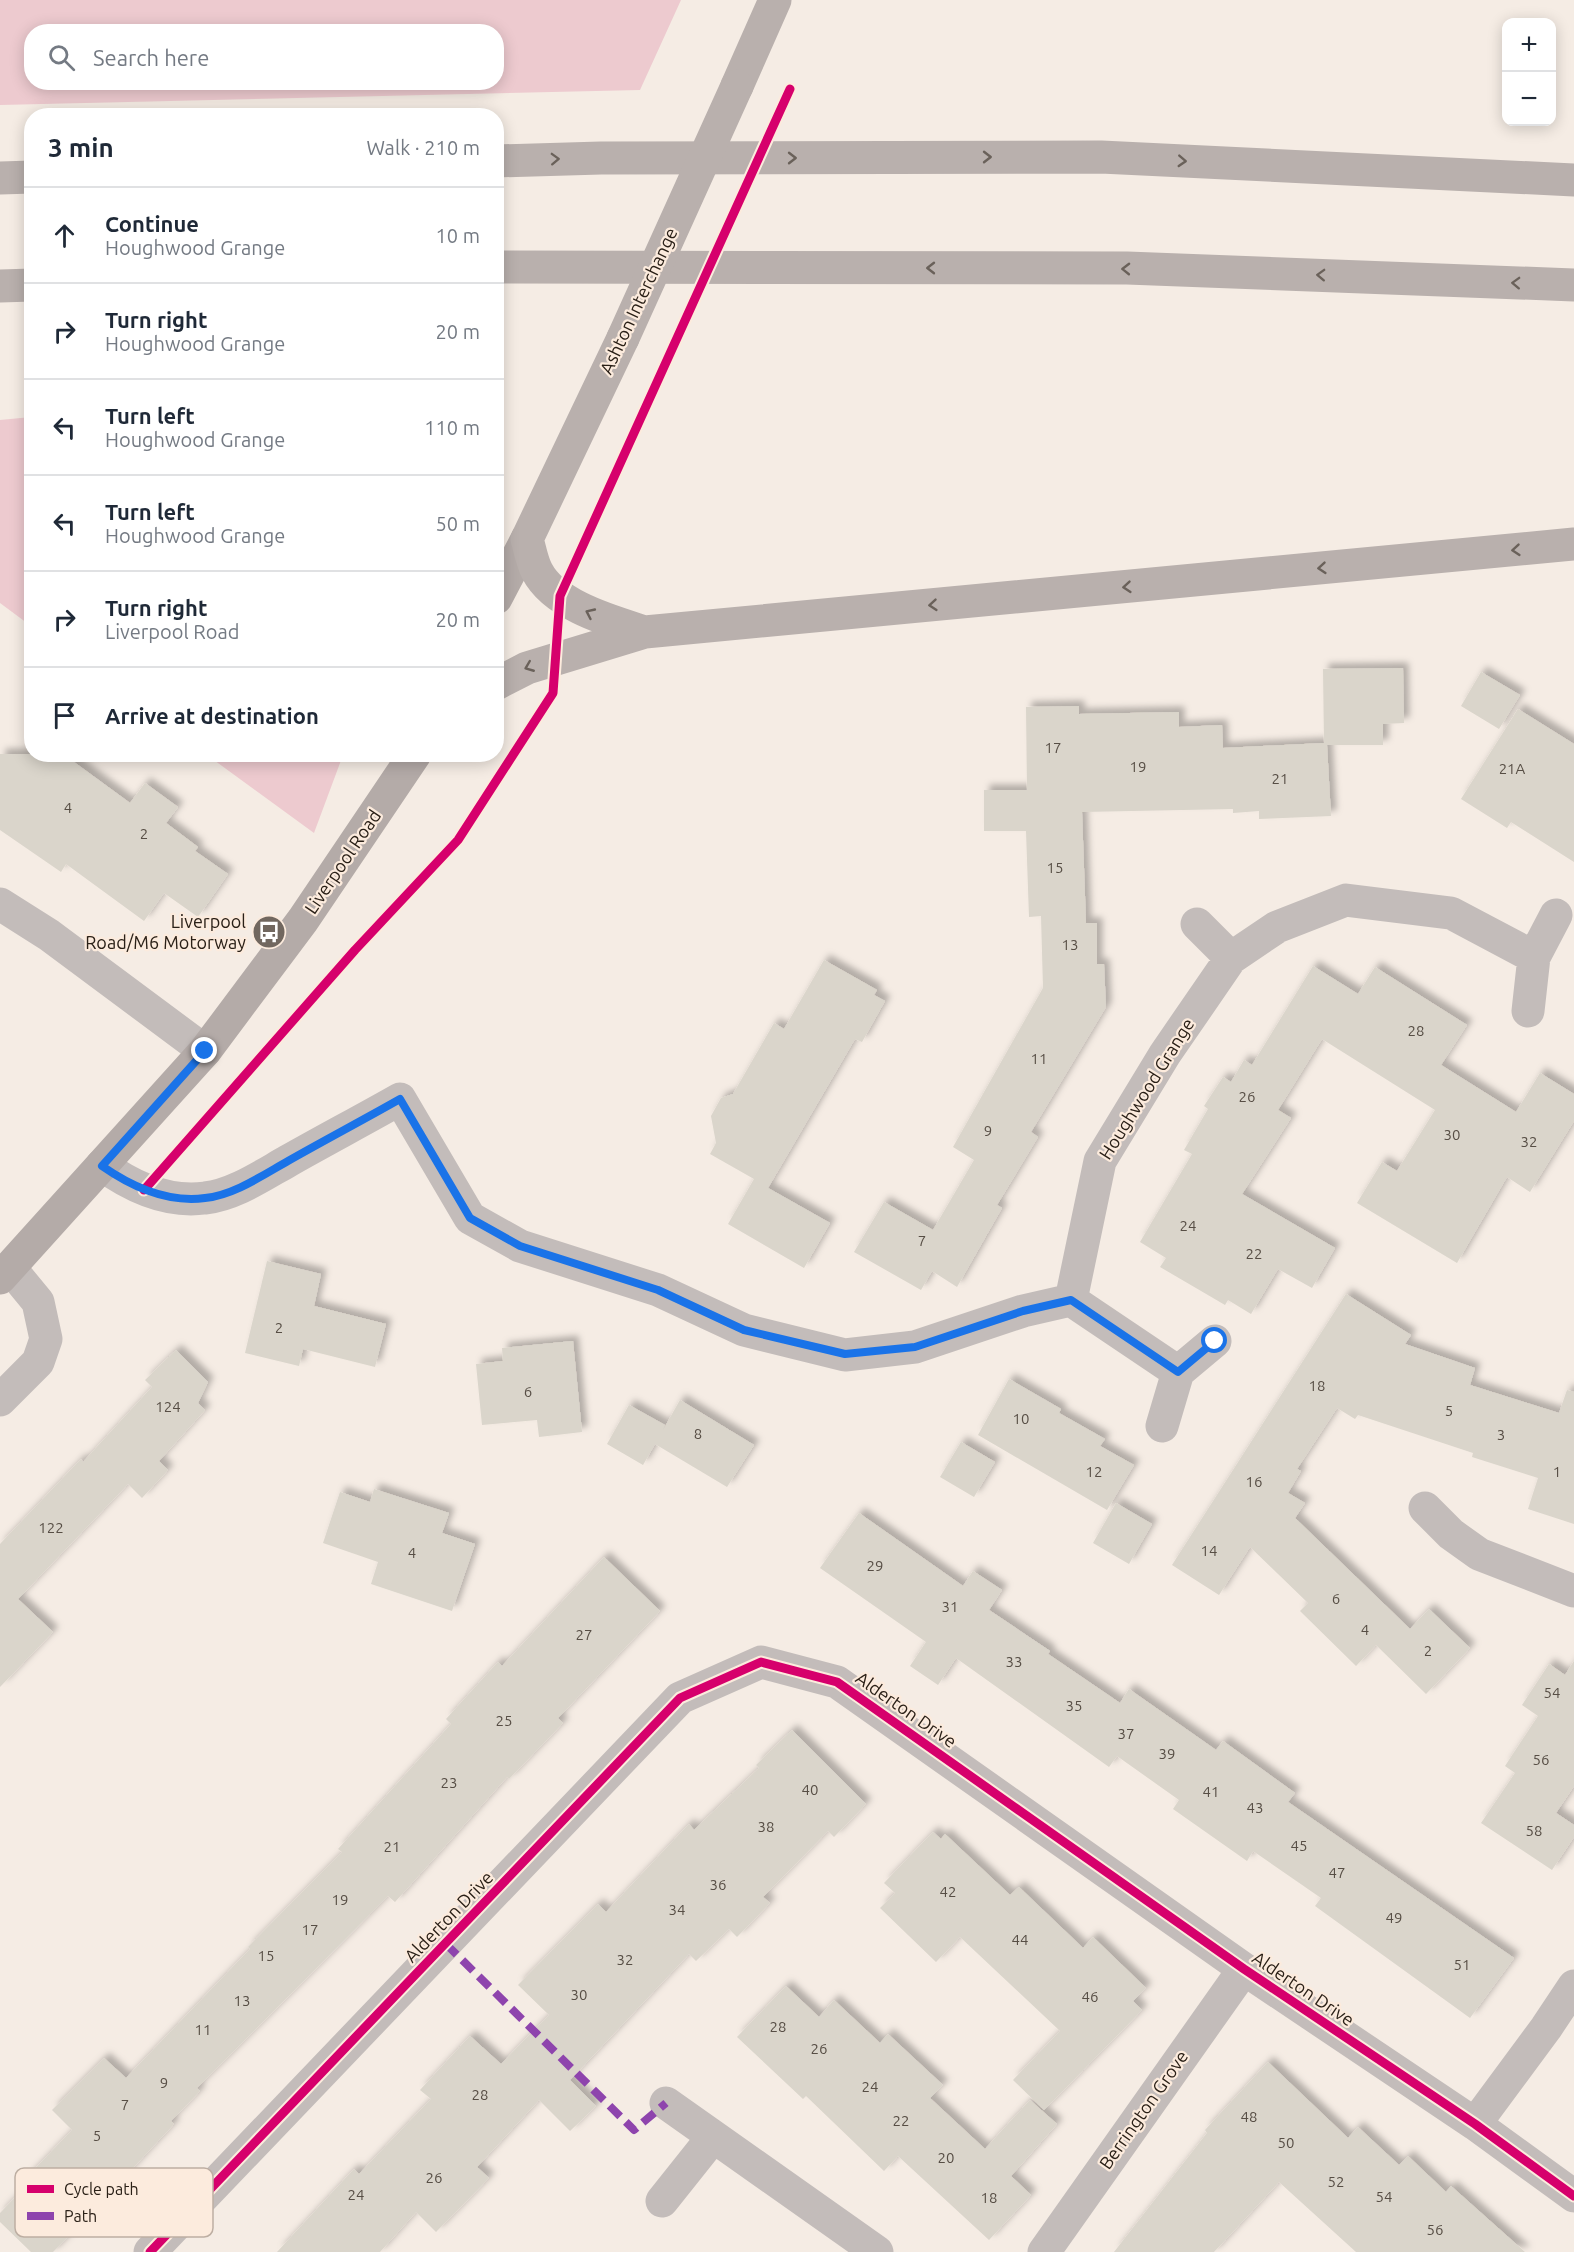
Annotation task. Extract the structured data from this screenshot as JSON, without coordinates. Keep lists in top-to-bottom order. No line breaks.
{"streets":{"highway":["Ashton Interchange"],"main road":["Liverpool Road"],"street":["Houghwood Grange","Alderton Drive","Berrington Grove"]},"crossings":[["Alderton Drive","Berrington Grove"]],"places":{"bus stop":["Liverpool Road/M6 Motorway"]},"house_numbers":["17","19","21A","21","4","2","15","13","28","11","26","9","30","32","24","7","22","2","18","6","124","5","10","8","3","12","1","16","122","14","4","29","6","31","4","27","2","33","54","35","25","37","39","56","23","40","41","43","38","58","45","21","47","36","42","19","34","49","17","44","15","32","51","30","46","13","28","11","26","9","24","28","7","48","22","5","50","20","26","52","24","54","18","56"],"legend":["Cycle path","Path"],"page":{"map_buttons":["+","−"],"search":"Search here","heading":["3 min","Walk · 210 m"],"list":[["Continue","Houghwood Grange","10 m"],["Turn right","Houghwood Grange","20 m"],["Turn left","Houghwood Grange","110 m"],["Turn left","Houghwood Grange","50 m"],["Turn right","Liverpool Road","20 m"],"Arrive at destination"]}}
